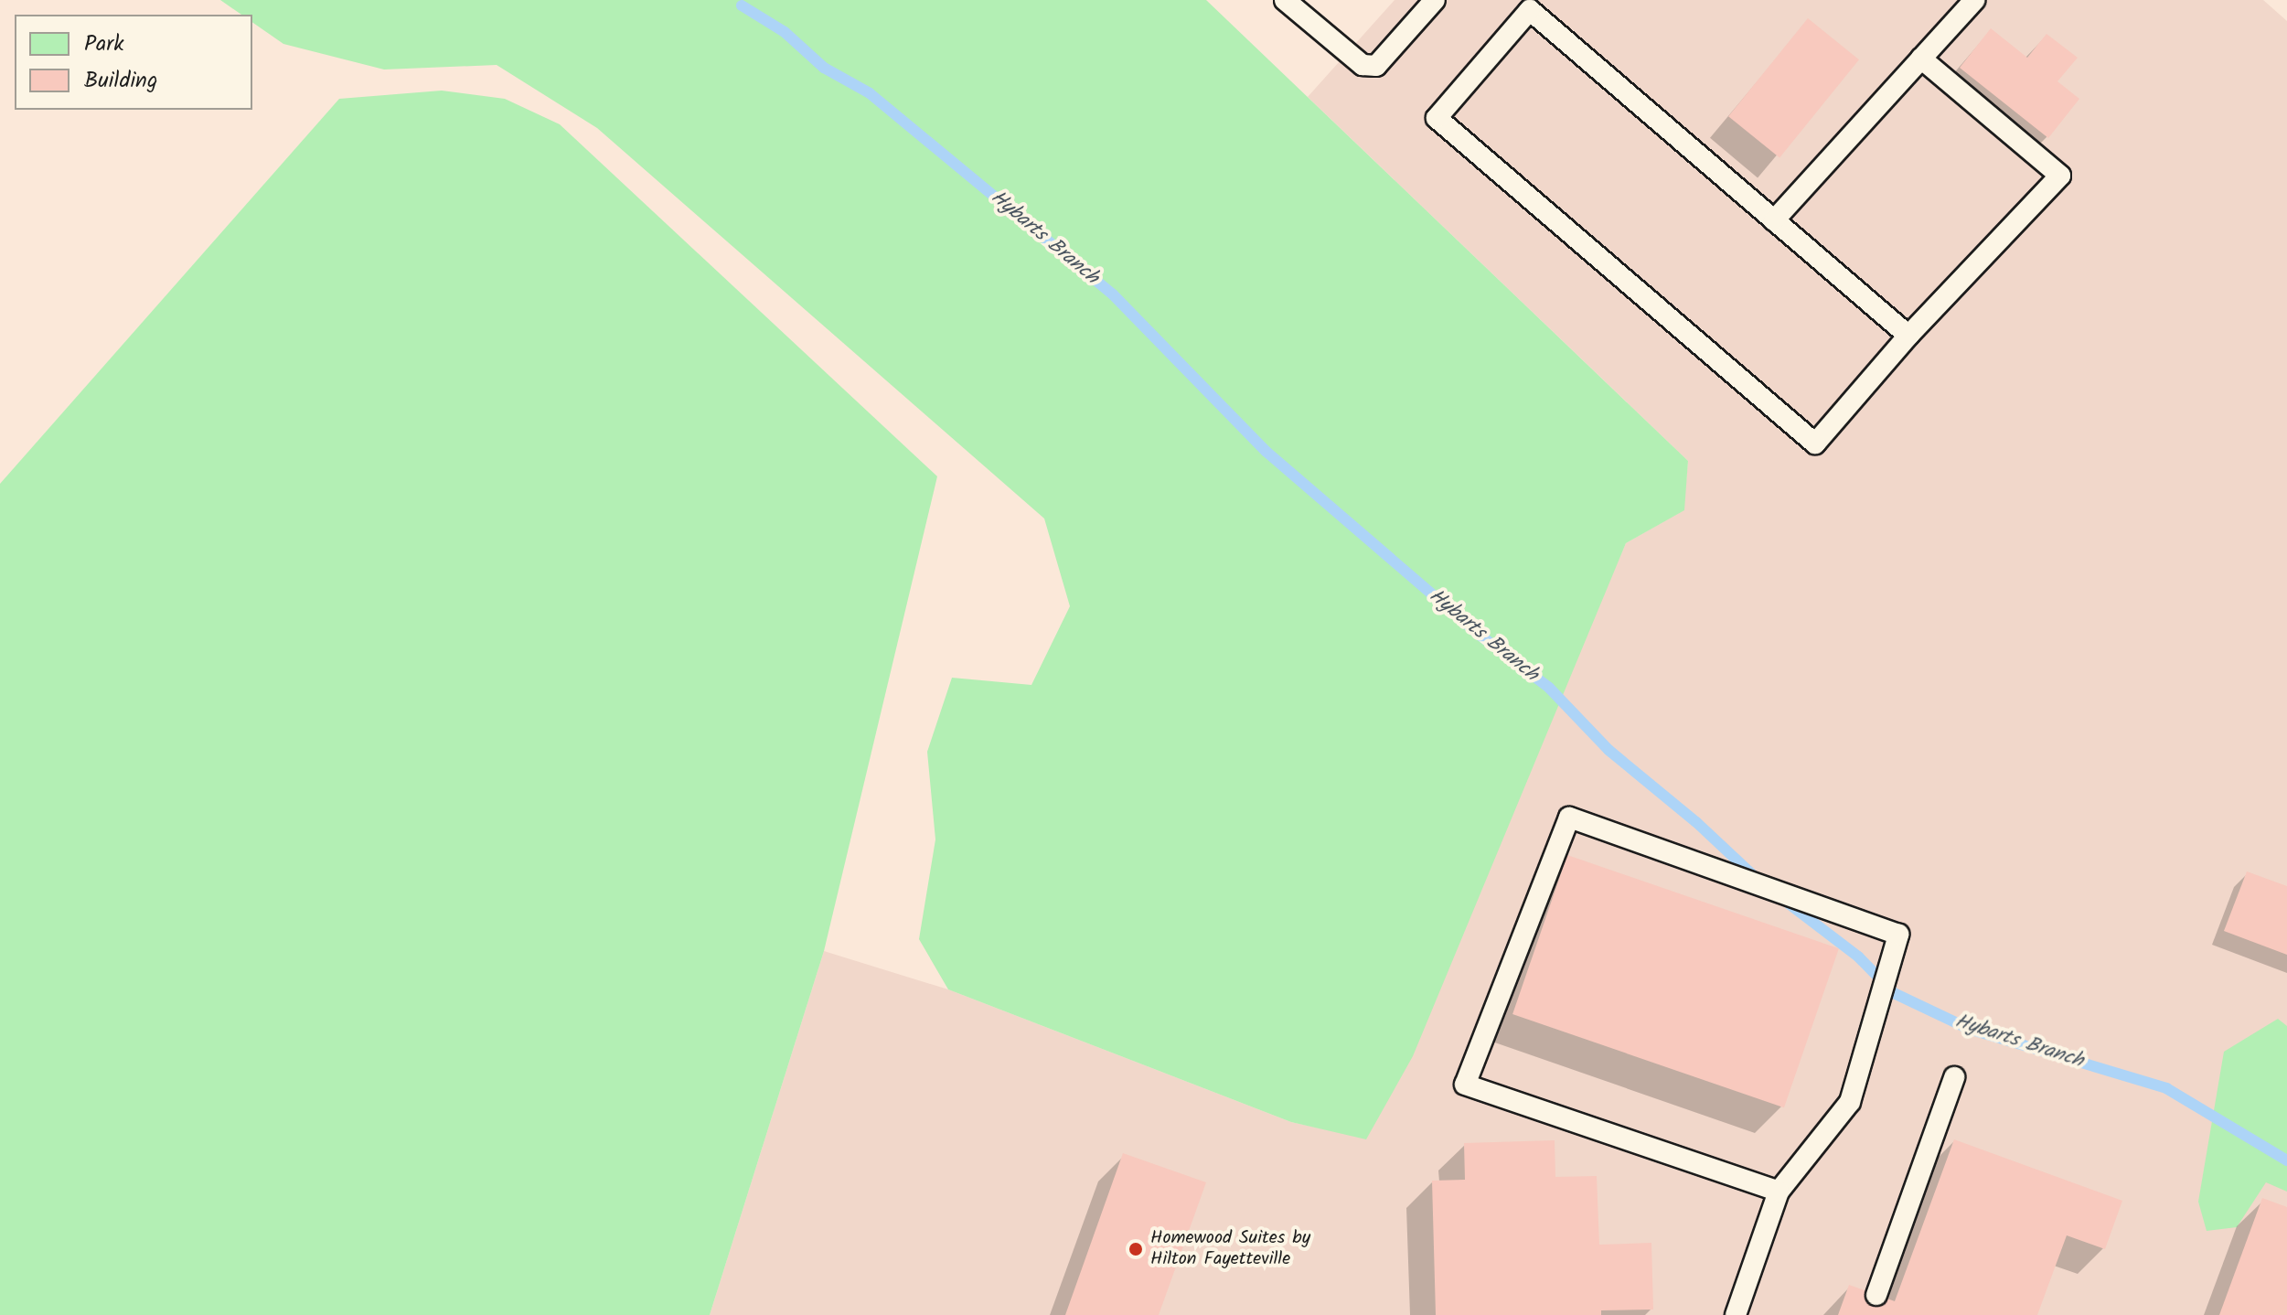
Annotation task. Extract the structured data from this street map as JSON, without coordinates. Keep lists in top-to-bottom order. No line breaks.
{"water":["Hybarts Branch"],"places":["Homewood Suites by Hilton Fayetteville"],"legend":["Park","Building"]}
